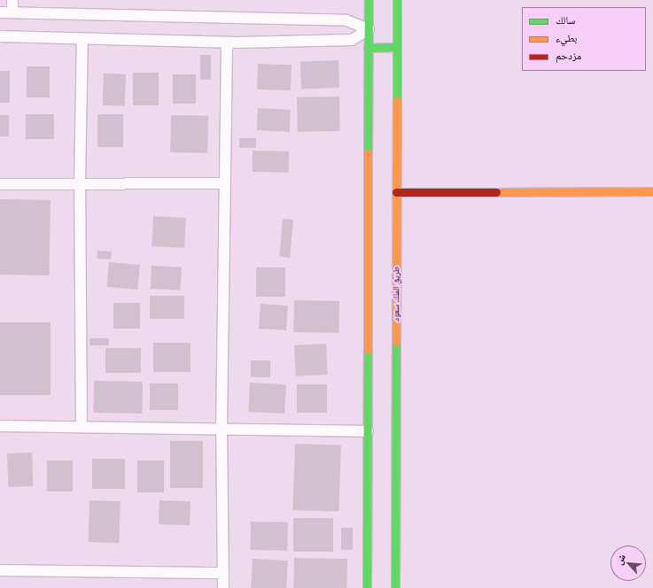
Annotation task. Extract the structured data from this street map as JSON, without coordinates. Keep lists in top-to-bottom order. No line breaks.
{"streets":{"main road":["طريق الملك سعود"]},"legend":["سالك","بطيء","مزدحم"],"north":"top left"}
